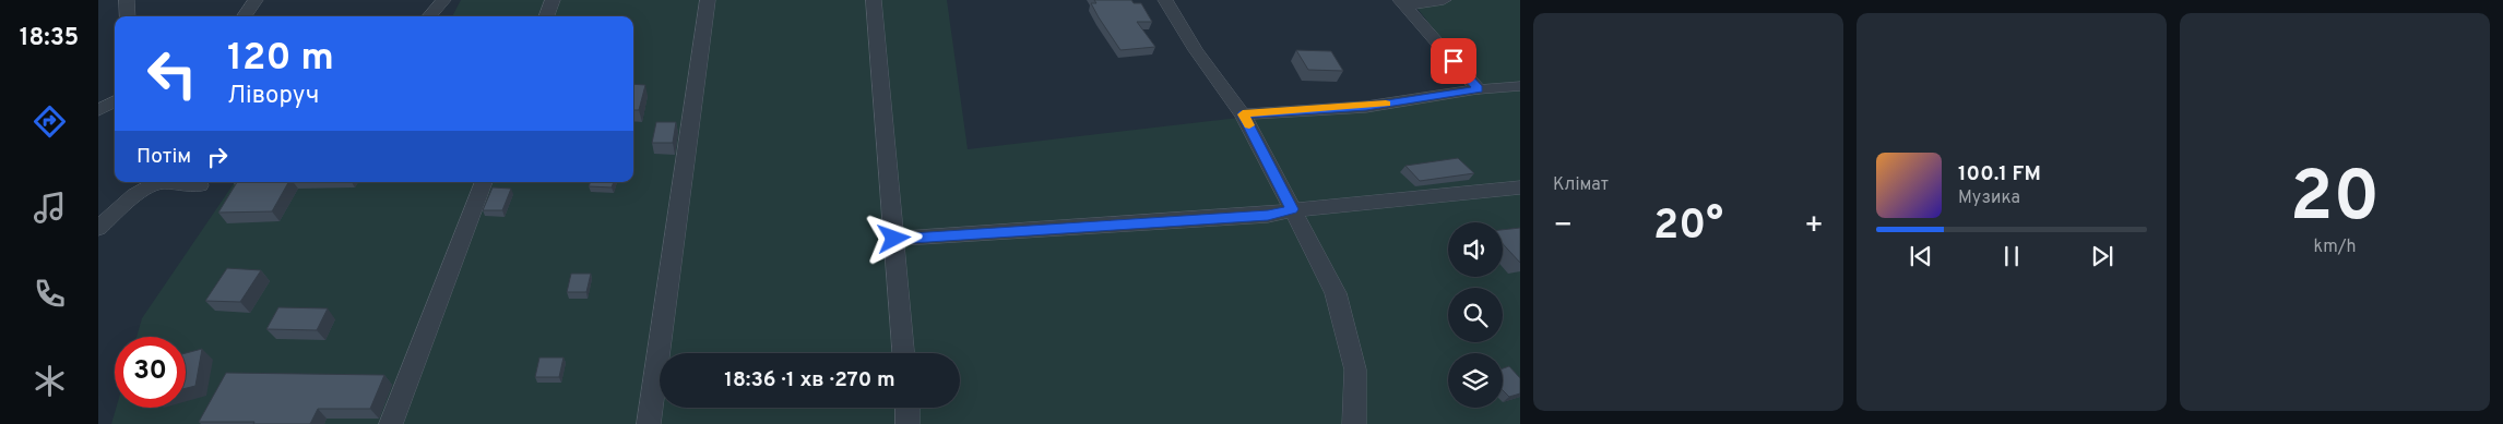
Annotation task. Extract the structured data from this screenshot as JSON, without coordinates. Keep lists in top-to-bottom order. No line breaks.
{"page":{"tabs":"18:35","tile":["Клімат",["20","km/h"]],"turn":["120 m","Ліворуч"],"then":"Потім","song":["100.1 FM","Музика"],"heat":["−","20°","+"],"limit":"30","trip":"18:36 · 1 хв · 270 m"}}
